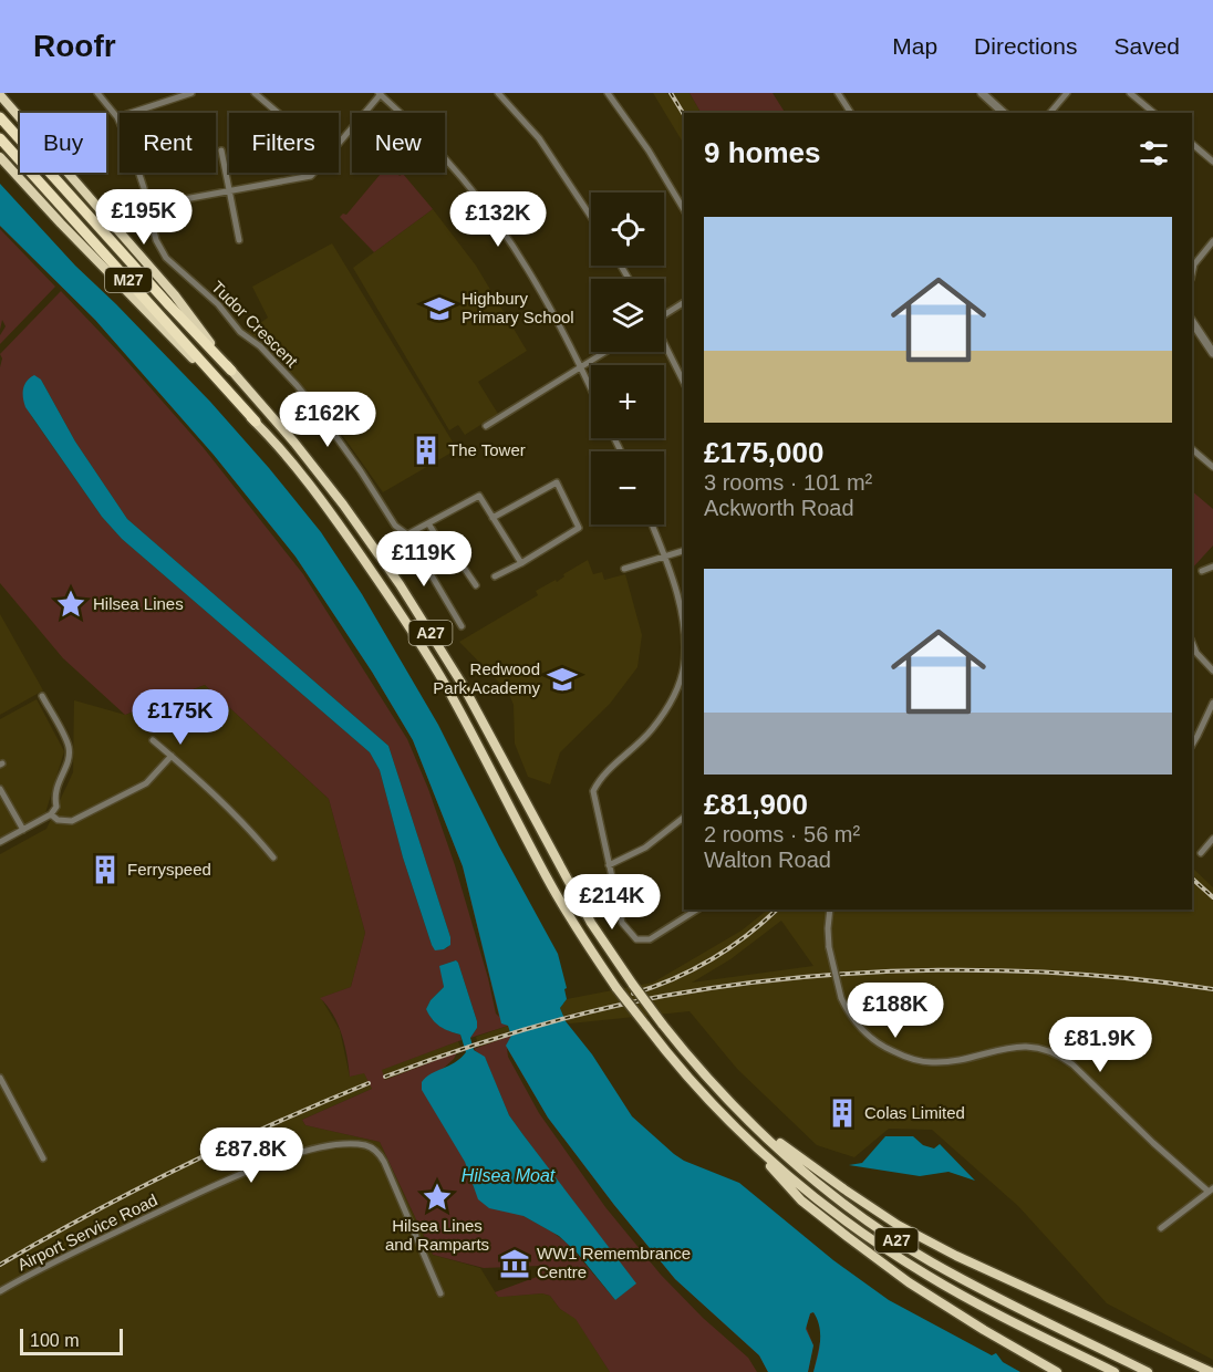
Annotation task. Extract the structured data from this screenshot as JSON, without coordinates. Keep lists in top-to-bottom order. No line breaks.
{"streets":{"highway":["M27","A27"],"street":["Tudor Crescent","Airport Service Road"]},"crossings":[["M27","A27"]],"water":["Hilsea Moat"],"places":{"school or university":["Highbury Primary School","Redwood Park Academy"],"building":["The Tower","Ferryspeed","Colas Limited"],"place":["Hilsea Lines","Hilsea Lines and Ramparts"],"museum":["WW1 Remembrance Centre"]},"scale_bar":"100 m","page":{"header":"Roofr","nav":["Map","Directions","Saved"],"chip":["Buy","Rent","Filters","New"],"heading":"9 homes","price":["£195K","£132K","£162K","£119K","£175K","£214K","£188K","£81.9K","£87.8K"],"map_buttons":["+","−"],"list":[{"name":"£175,000","note":"3 rooms · 101 m² · Ackworth Road"},{"name":"£81,900","note":"2 rooms · 56 m² · Walton Road"}],"scale":"100 m"}}
